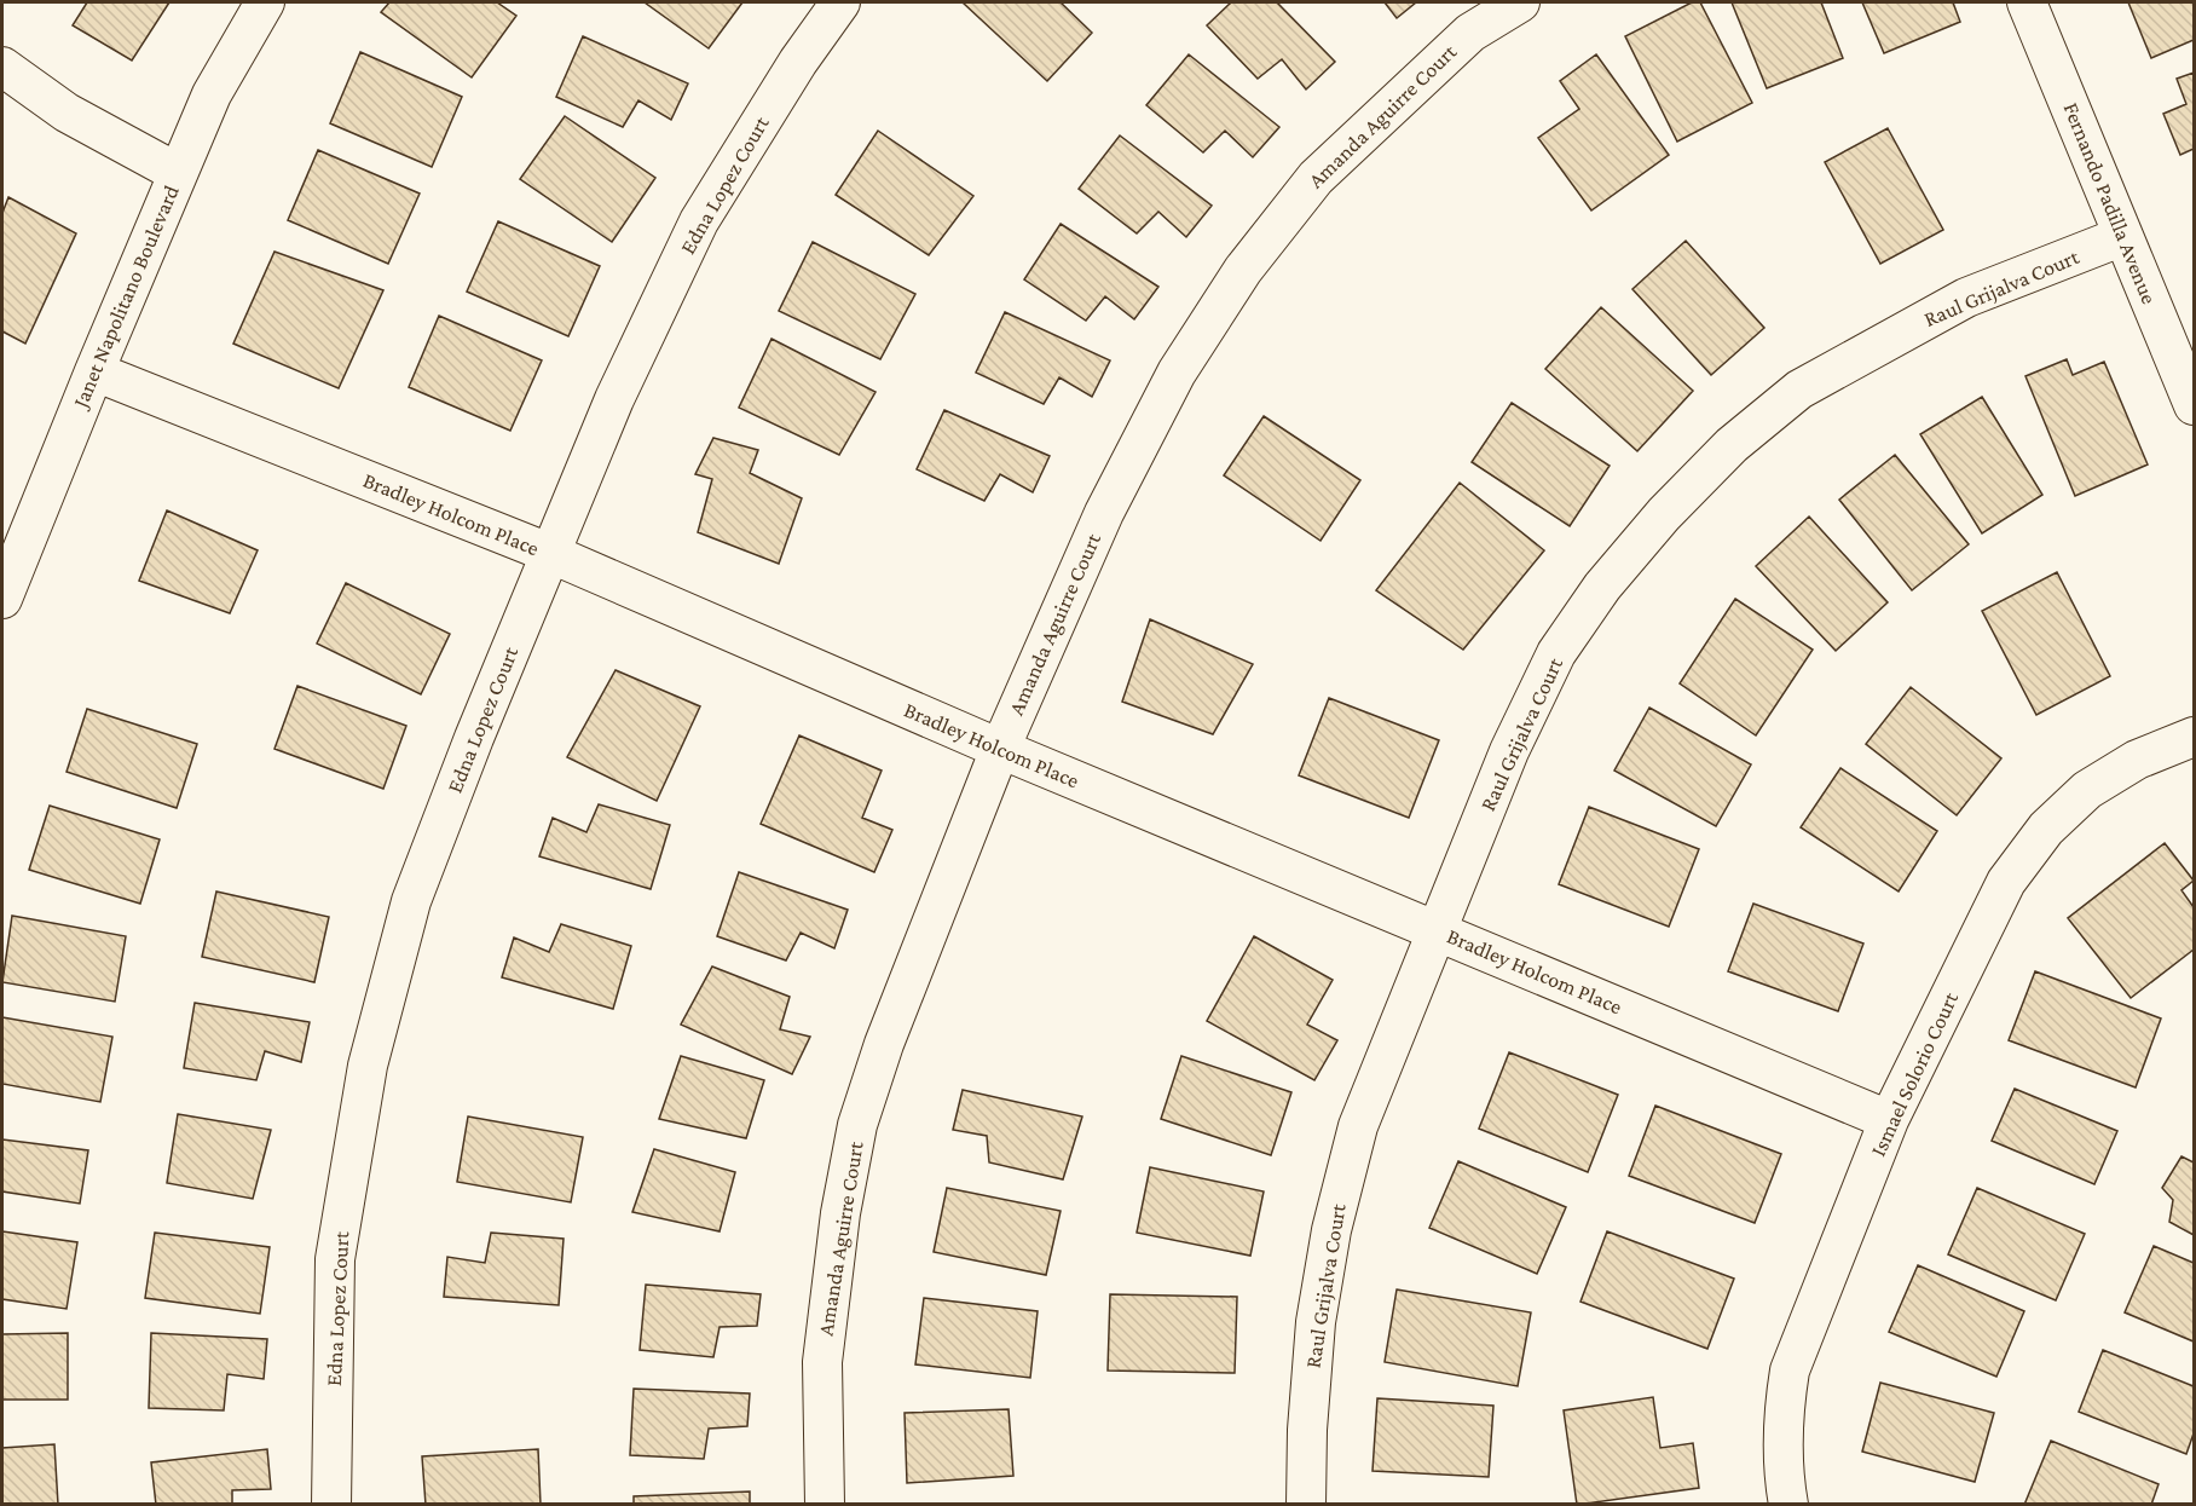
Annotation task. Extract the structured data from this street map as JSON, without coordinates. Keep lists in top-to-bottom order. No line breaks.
{"streets":{"street":["Amanda Aguirre Court","Edna Lopez Court","Fernando Padilla Avenue","Raul Grijalva Court","Janet Napolitano Boulevard","Bradley Holcom Place","Ismael Solorio Court"]},"crossings":[["Amanda Aguirre Court","Bradley Holcom Place"],["Edna Lopez Court","Bradley Holcom Place"],["Fernando Padilla Avenue","Raul Grijalva Court"],["Raul Grijalva Court","Bradley Holcom Place"],["Janet Napolitano Boulevard","Bradley Holcom Place"],["Bradley Holcom Place","Ismael Solorio Court"]]}
